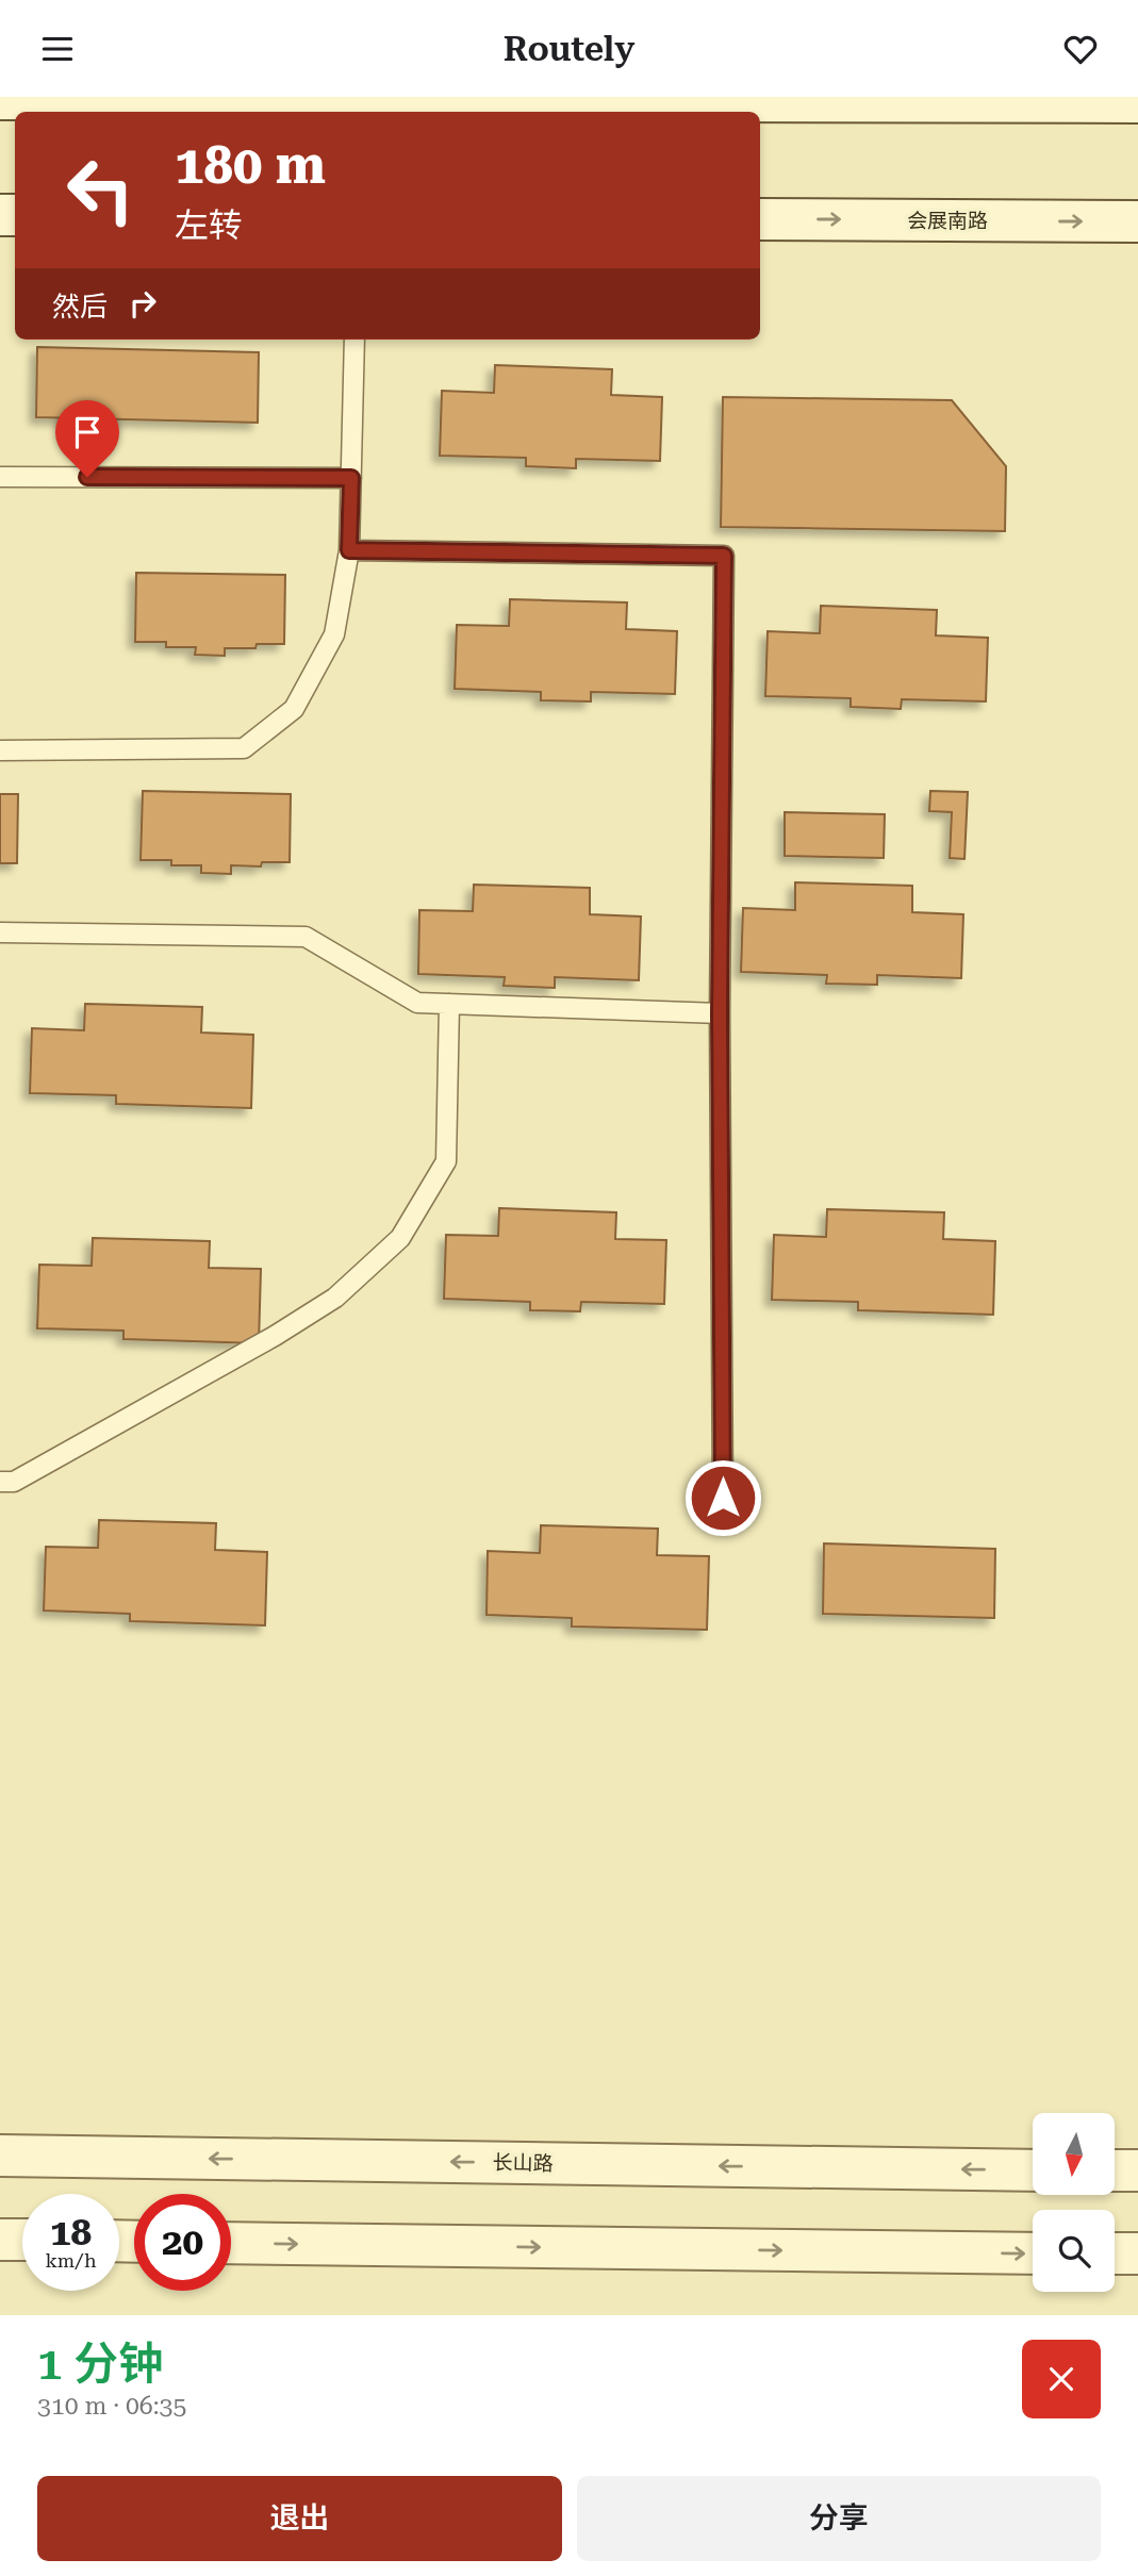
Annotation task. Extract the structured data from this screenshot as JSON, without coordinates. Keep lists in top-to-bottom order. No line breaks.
{"streets":{"street":["会展南路","长山路"]},"north":"bottom","page":{"header":"Routely","turn":["180 m","左转"],"then":"然后","speed":"18 km/h","limit":"20","heading":["1 分钟","310 m · 06:35"],"buttons":["退出","分享"]}}
